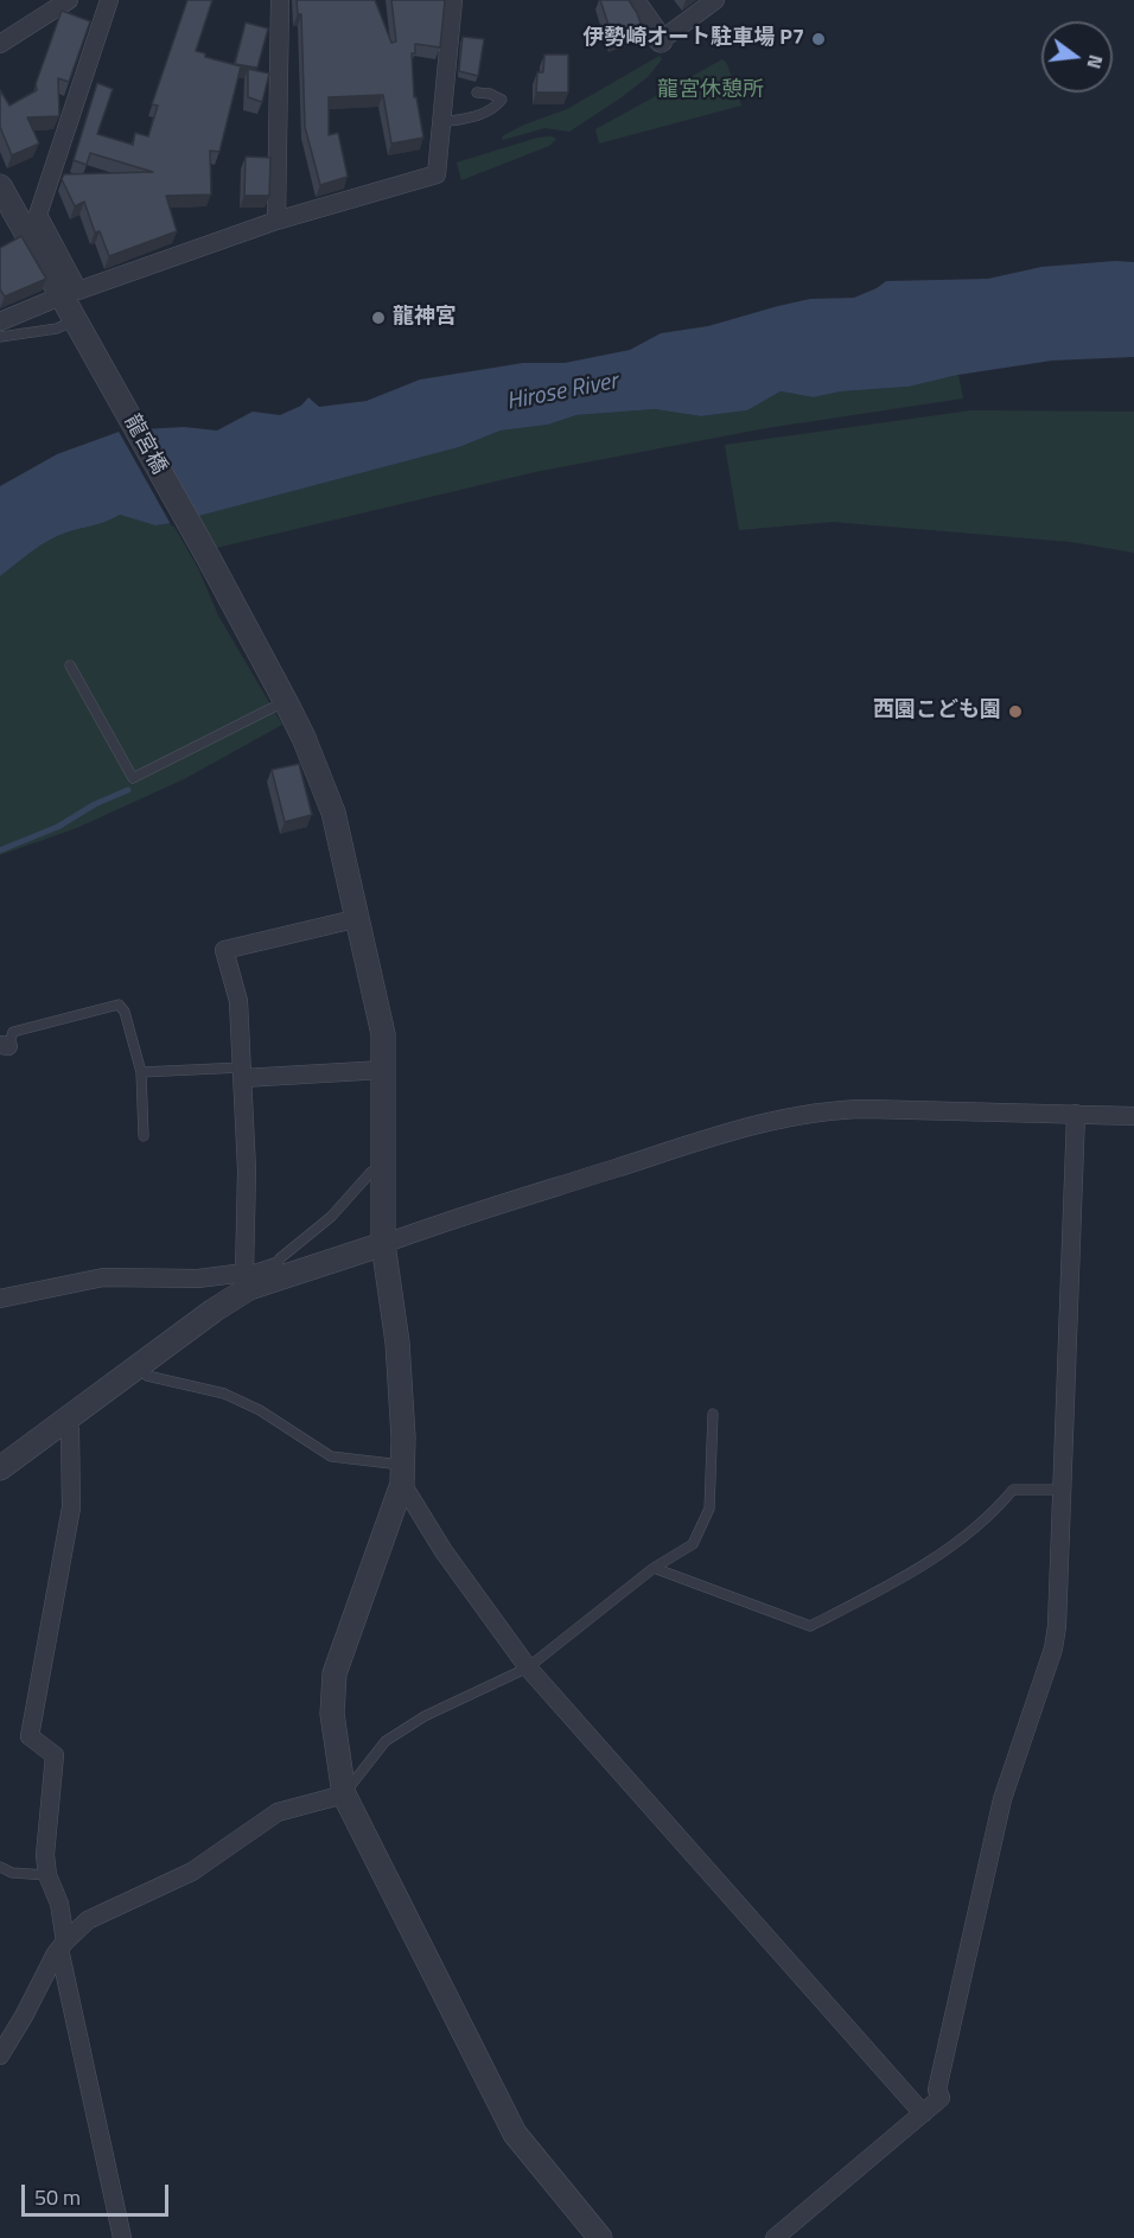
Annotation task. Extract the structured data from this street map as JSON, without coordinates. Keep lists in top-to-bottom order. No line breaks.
{"streets":{"street":["龍宮橋"]},"water":["Hirose River"],"parks":["龍宮休憩所"],"places":["伊勢崎オート駐車場 P7","龍神宮","西園こども園"],"scale_bar":"50 m","north":"right"}
